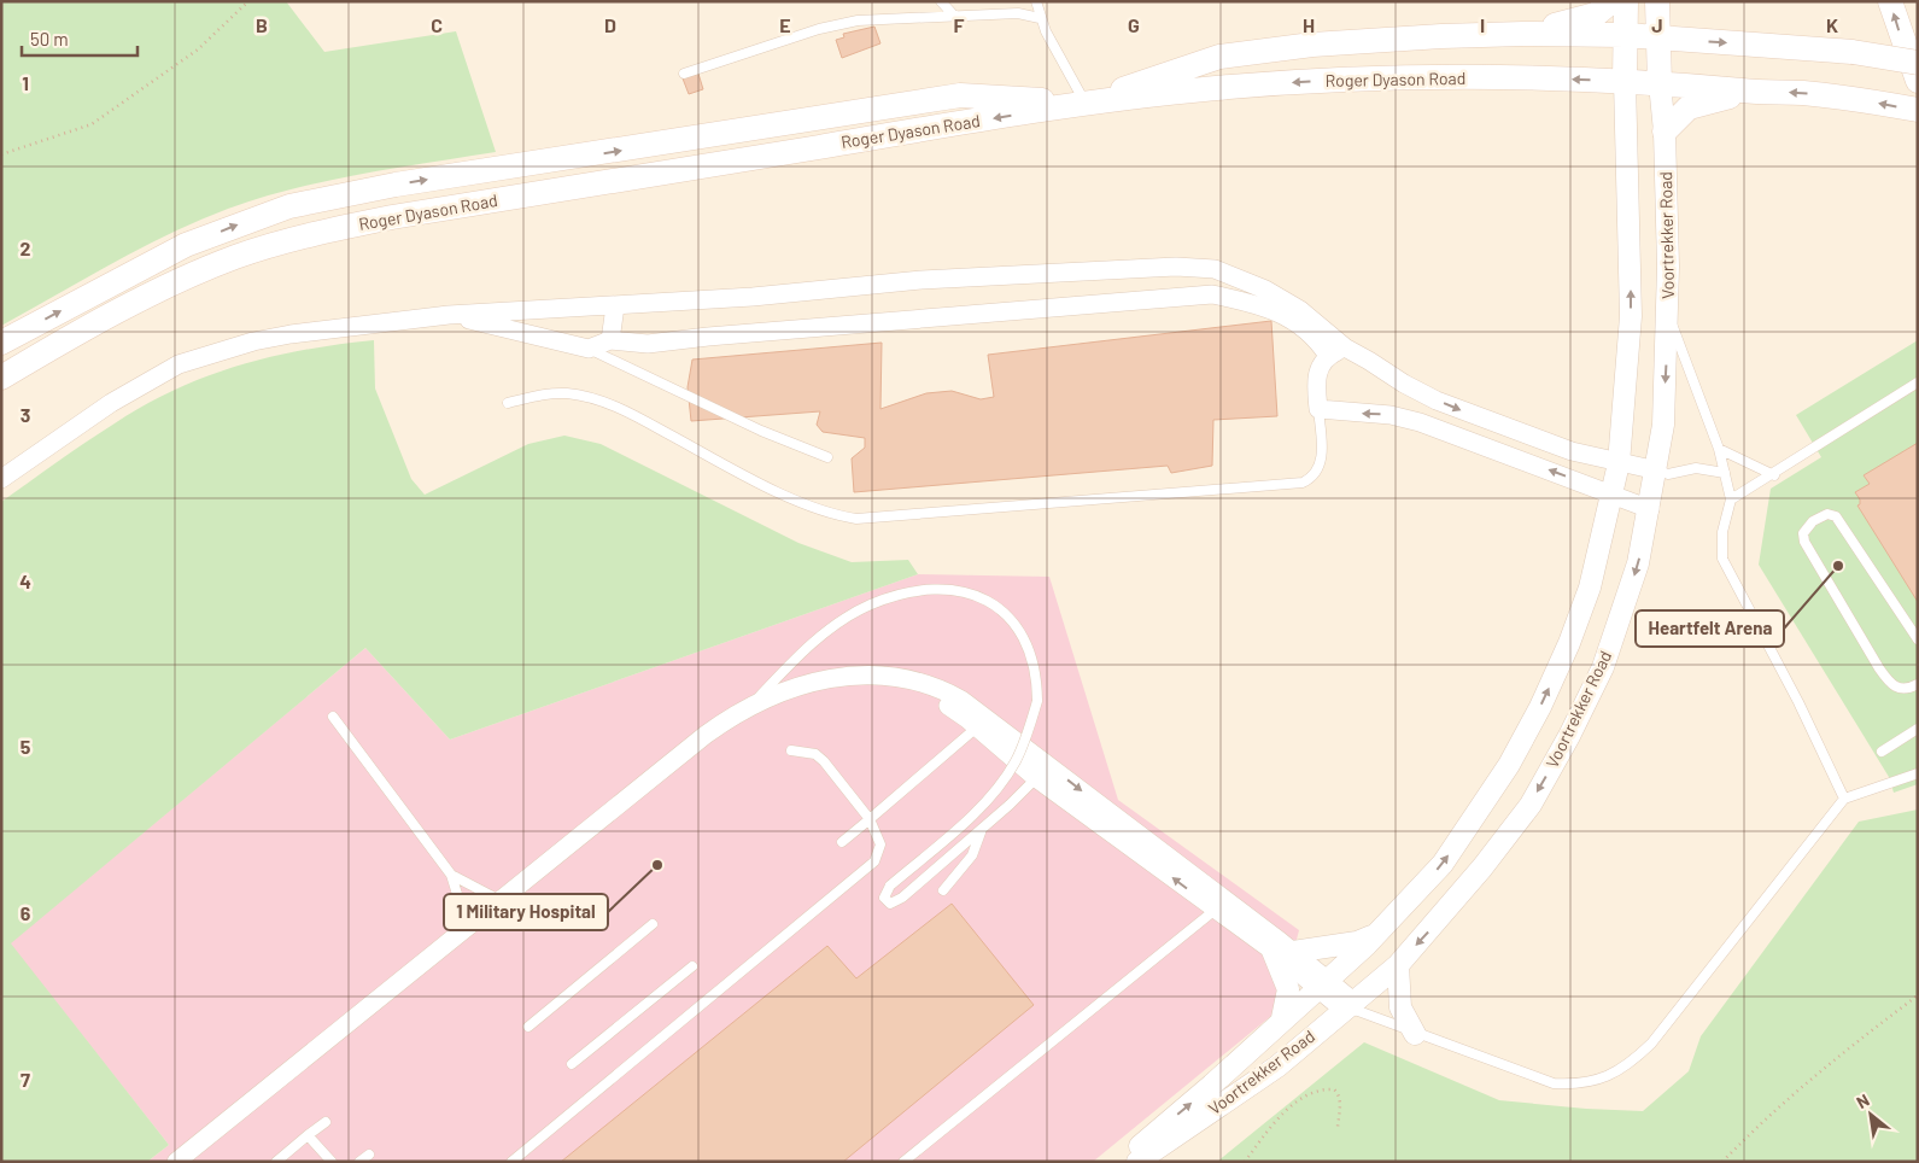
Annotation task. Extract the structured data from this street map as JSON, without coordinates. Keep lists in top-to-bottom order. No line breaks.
{"streets":{"main road":["Roger Dyason Road"],"street":["Voortrekker Road"]},"crossings":[["Roger Dyason Road","Voortrekker Road"]],"places":["Heartfelt Arena","1 Military Hospital"],"scale_bar":"50 m","north":"top left","grid":{"columns":["B","C","D","E","F","G","H","I","J","K"],"rows":["1","2","3","4","5","6","7"]}}
